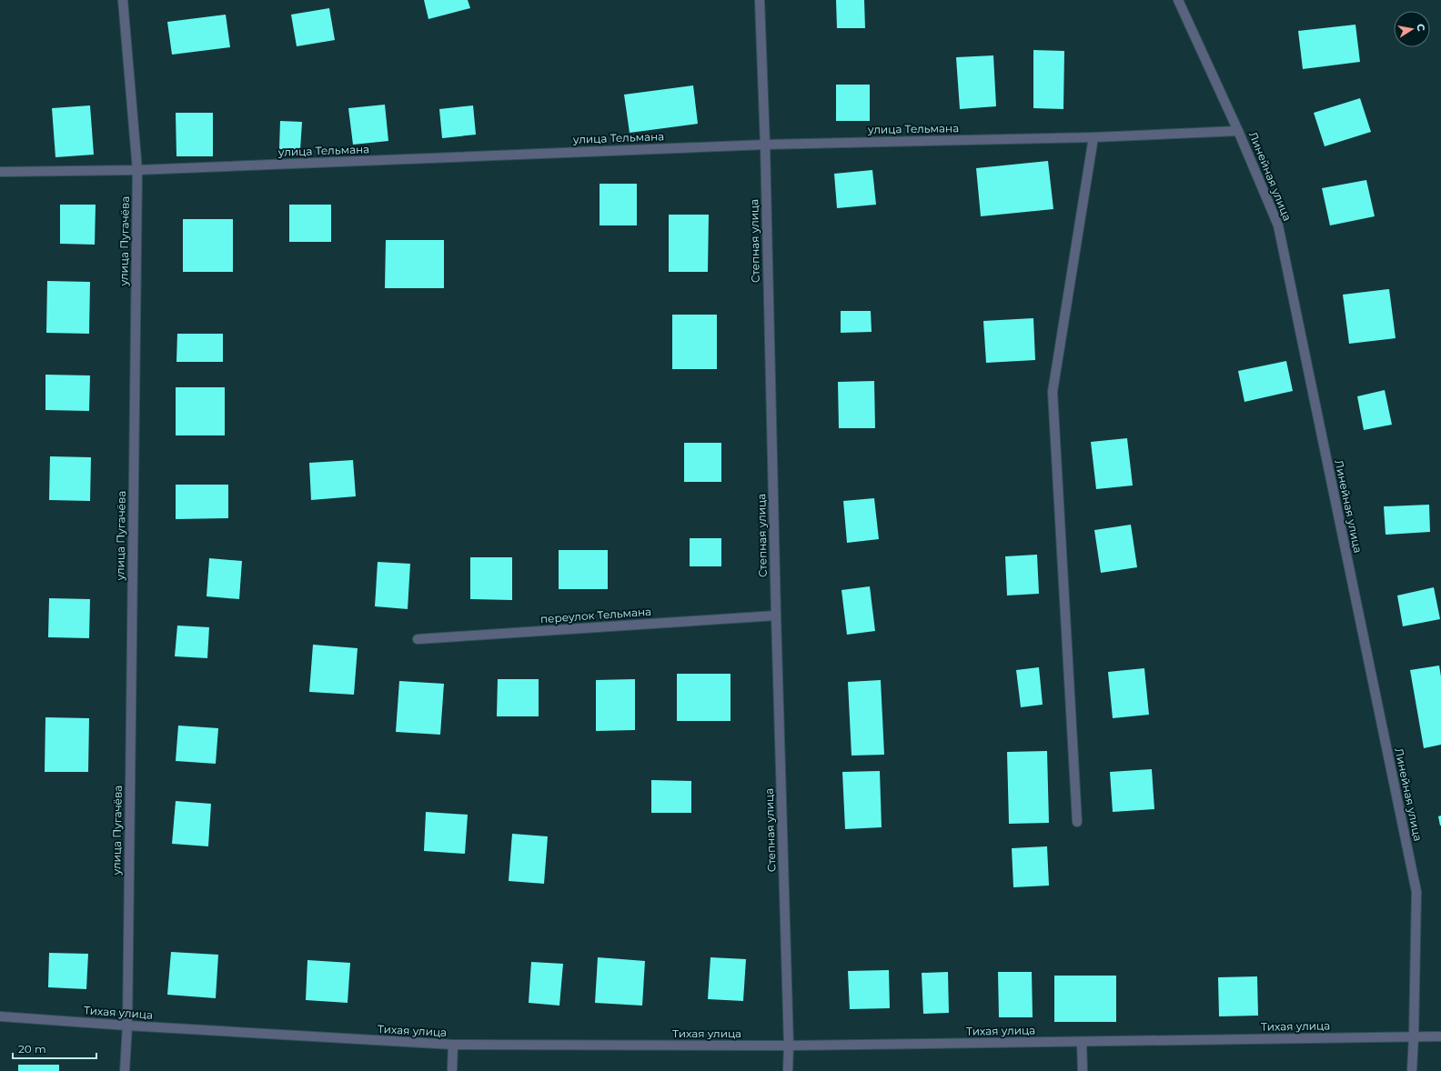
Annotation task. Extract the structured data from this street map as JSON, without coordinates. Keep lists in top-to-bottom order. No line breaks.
{"streets":{"street":["улица Тельмана","Линейная улица","улица Пугачёва","Степная улица","переулок Тельмана","Тихая улица"]},"crossings":[["улица Тельмана","Линейная улица"],["улица Тельмана","улица Пугачёва"],["улица Тельмана","Степная улица"],["Линейная улица","Тихая улица"],["улица Пугачёва","Тихая улица"],["Степная улица","переулок Тельмана"],["Степная улица","Тихая улица"]],"scale_bar":"20 m","north":"right"}
